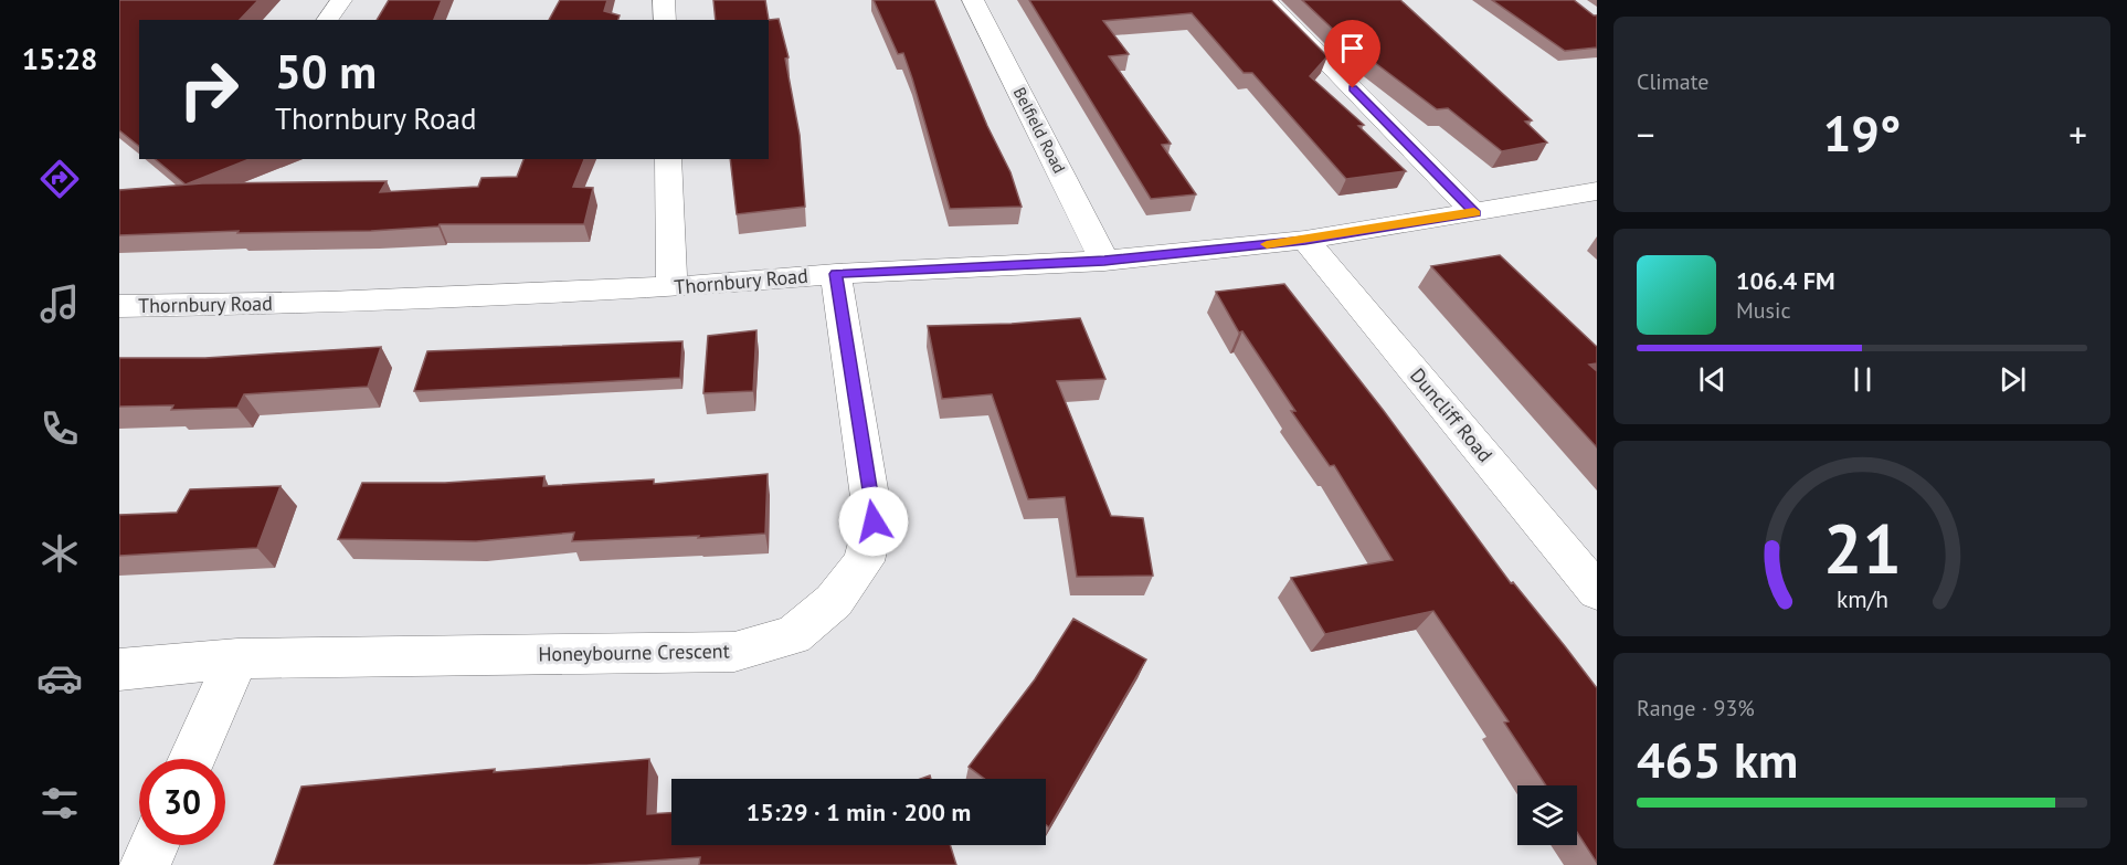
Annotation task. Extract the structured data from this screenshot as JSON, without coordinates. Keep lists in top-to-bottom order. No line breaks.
{"streets":{"street":["Belfield Road","Thornbury Road","Duncliff Road","Honeybourne Crescent"]},"crossings":[["Belfield Road","Thornbury Road"],["Thornbury Road","Duncliff Road"],["Thornbury Road","Honeybourne Crescent"]],"page":{"tabs":"15:28","tile":["Climate",["Range · 93%","465 km"]],"turn":["50 m","Thornbury Road"],"heat":["−","19°","+"],"song":["106.4 FM","Music"],"limit":"30","trip":"15:29 · 1 min · 200 m","gauge":["21","km/h"]}}
